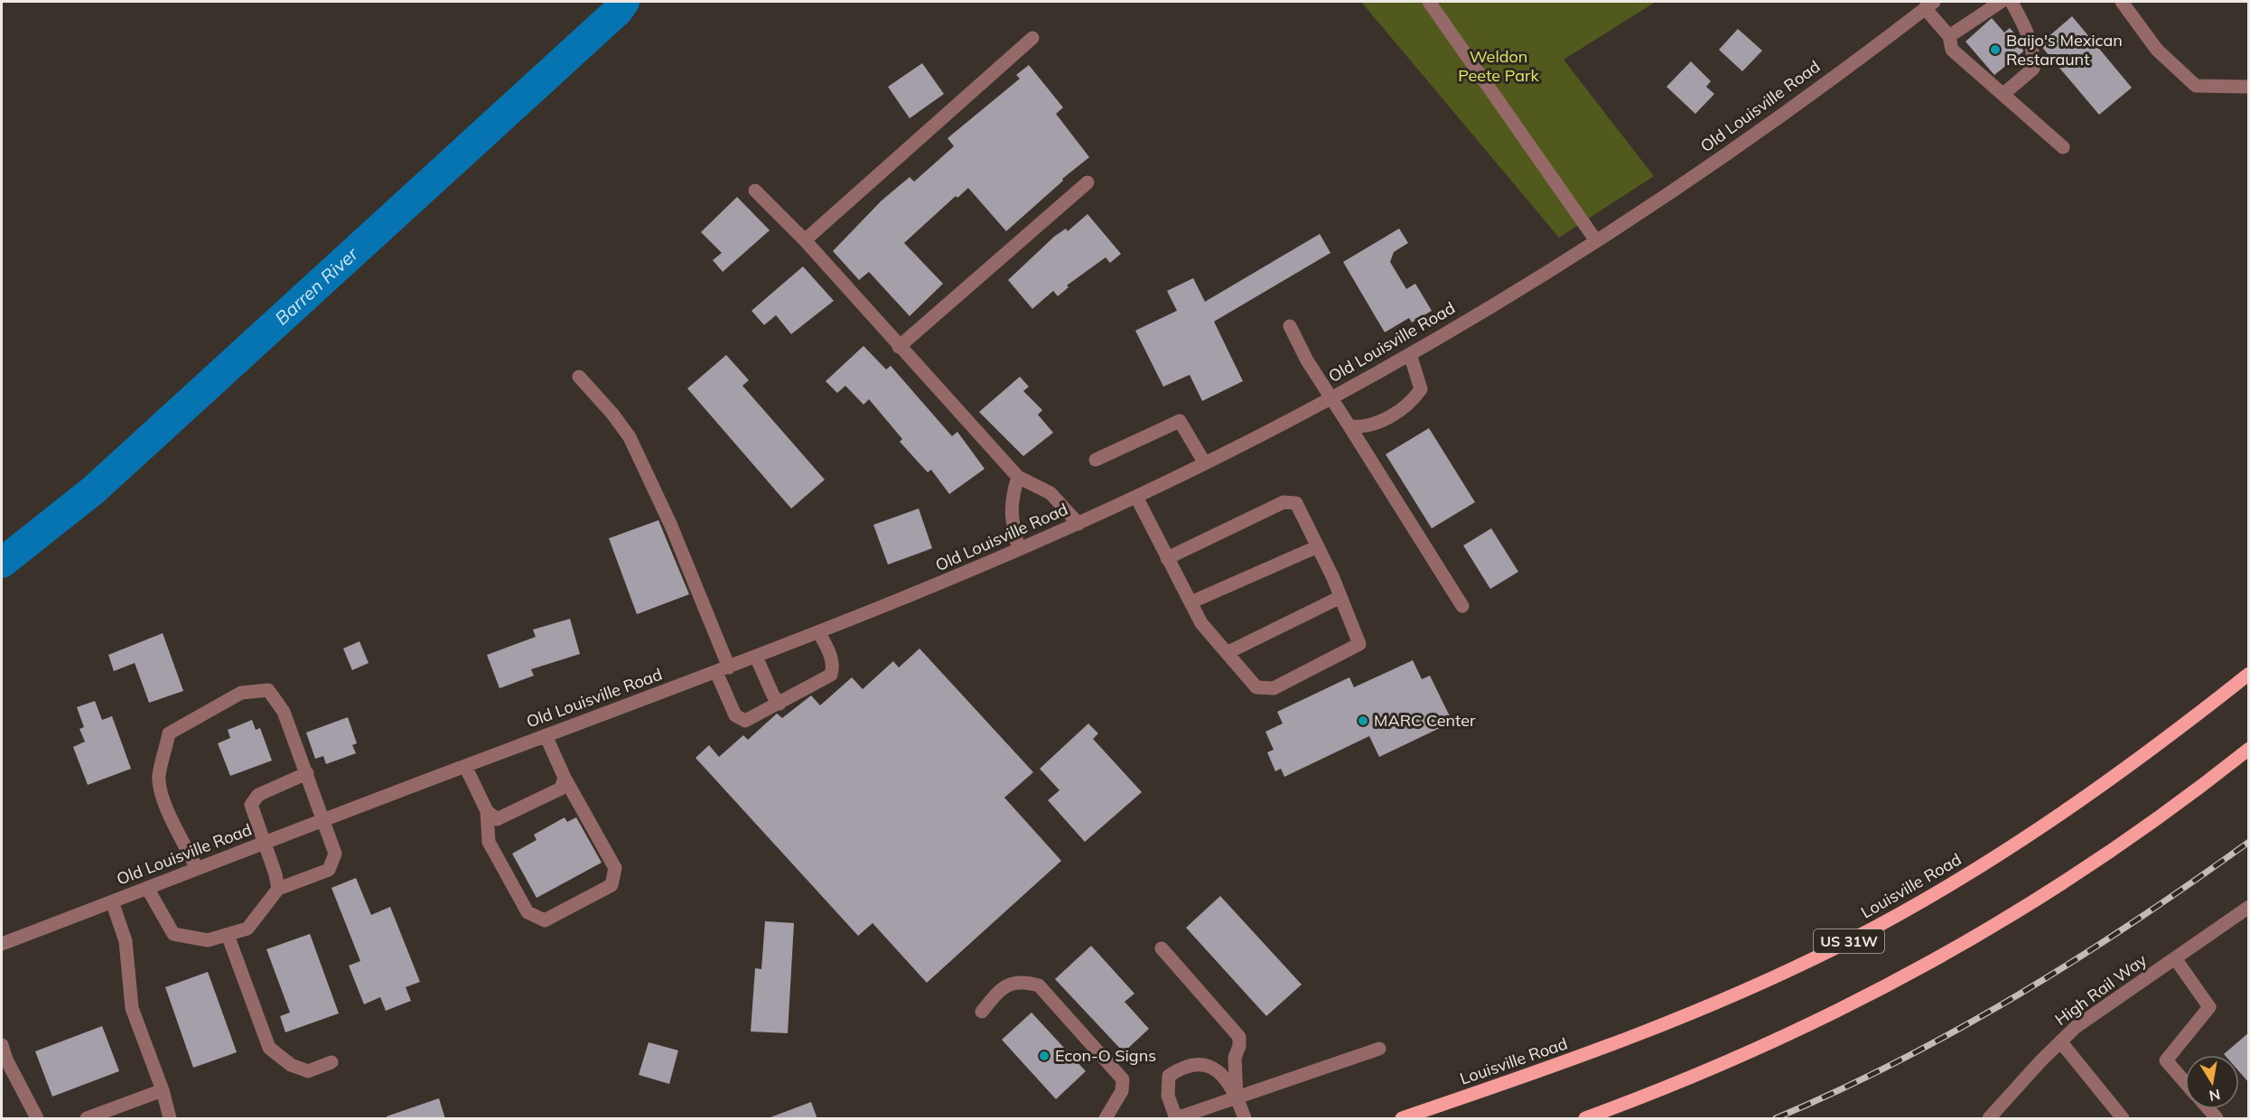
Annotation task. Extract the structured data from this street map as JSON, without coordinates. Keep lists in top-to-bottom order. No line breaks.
{"streets":{"main road":["Louisville Road","US 31W"],"street":["Old Louisville Road","High Rail Way"]},"water":["Barren River"],"parks":["Weldon Peete Park"],"places":["Baijo's Mexican Restaraunt","MARC Center","Econ-O Signs"],"north":"bottom"}
